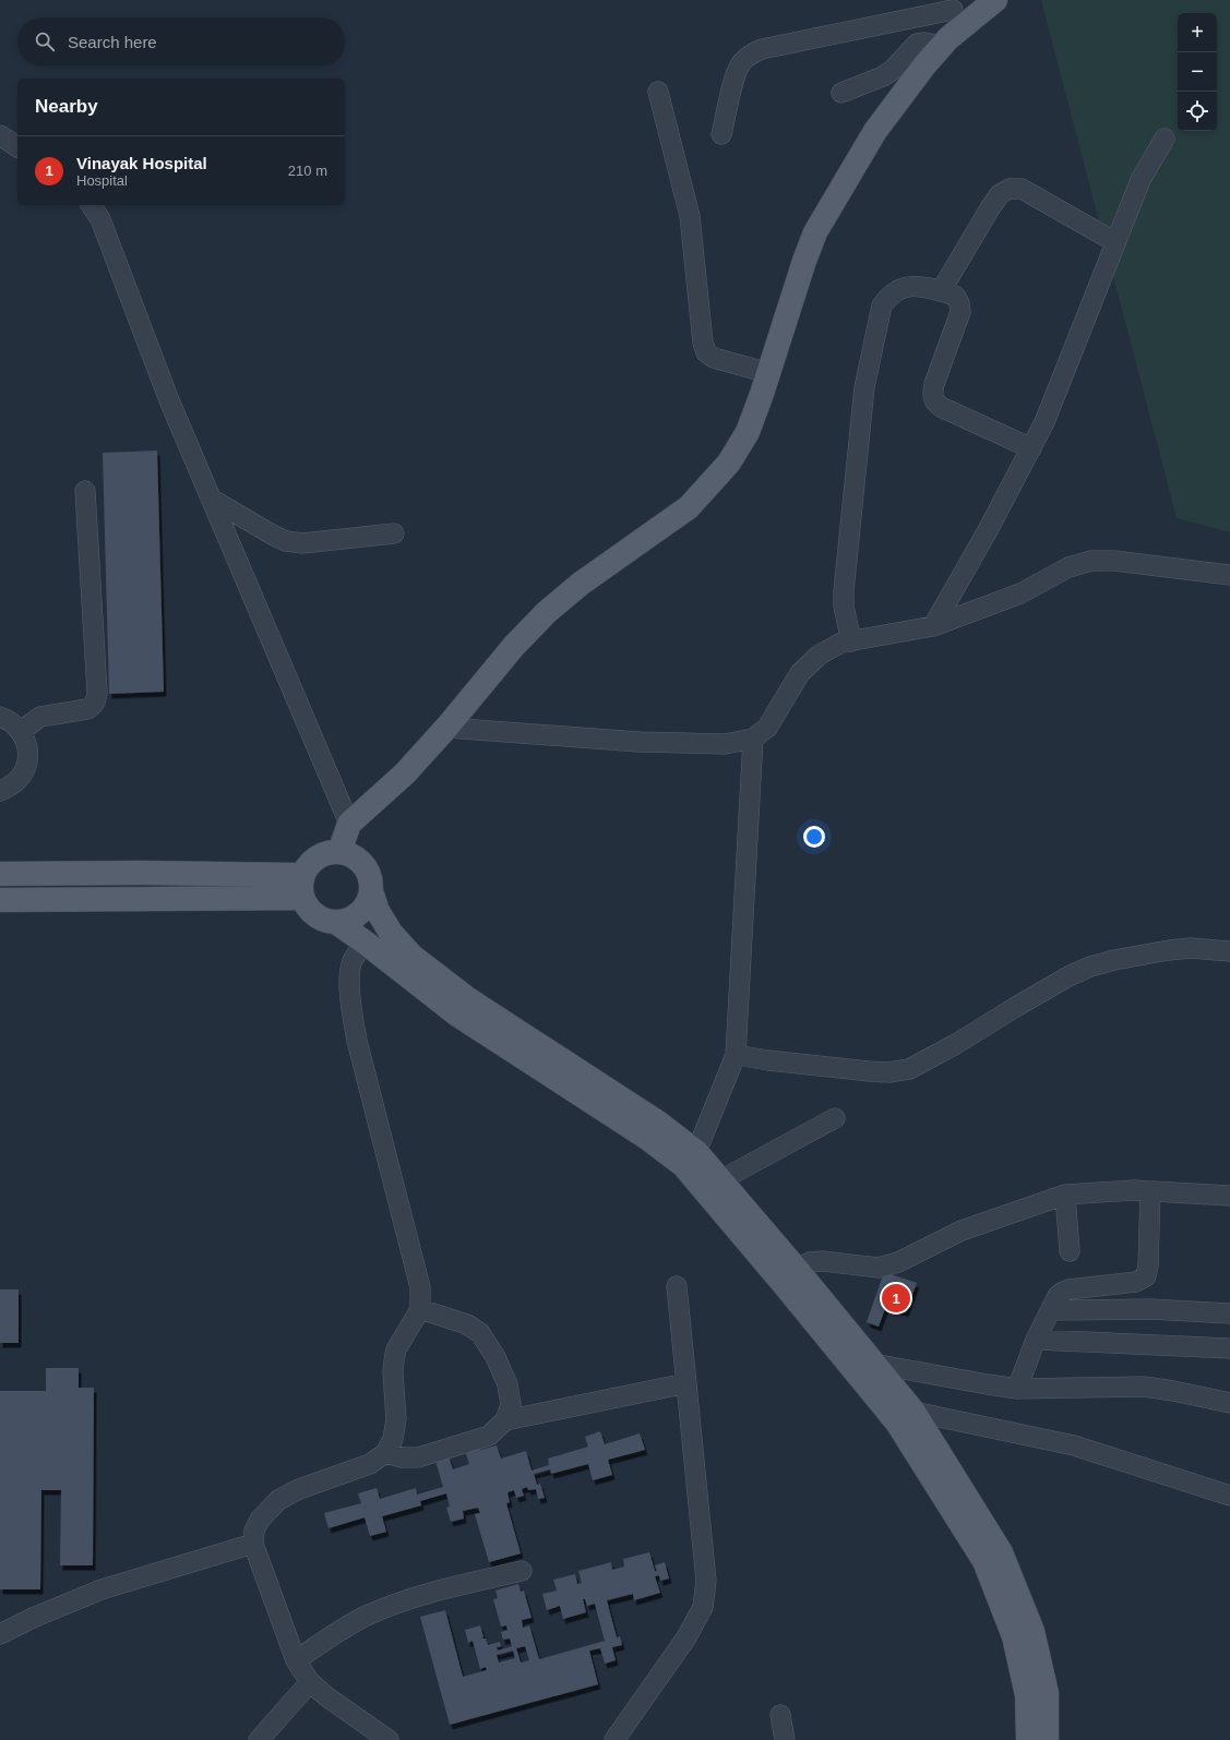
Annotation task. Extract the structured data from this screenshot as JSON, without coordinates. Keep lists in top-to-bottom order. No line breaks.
{"page":{"map_buttons":["+","−"],"search":"Search here","heading":"Nearby","list":[{"mark":"1","name":"Vinayak Hospital","note":"Hospital","value":"210 m"}],"pins":"1"}}
